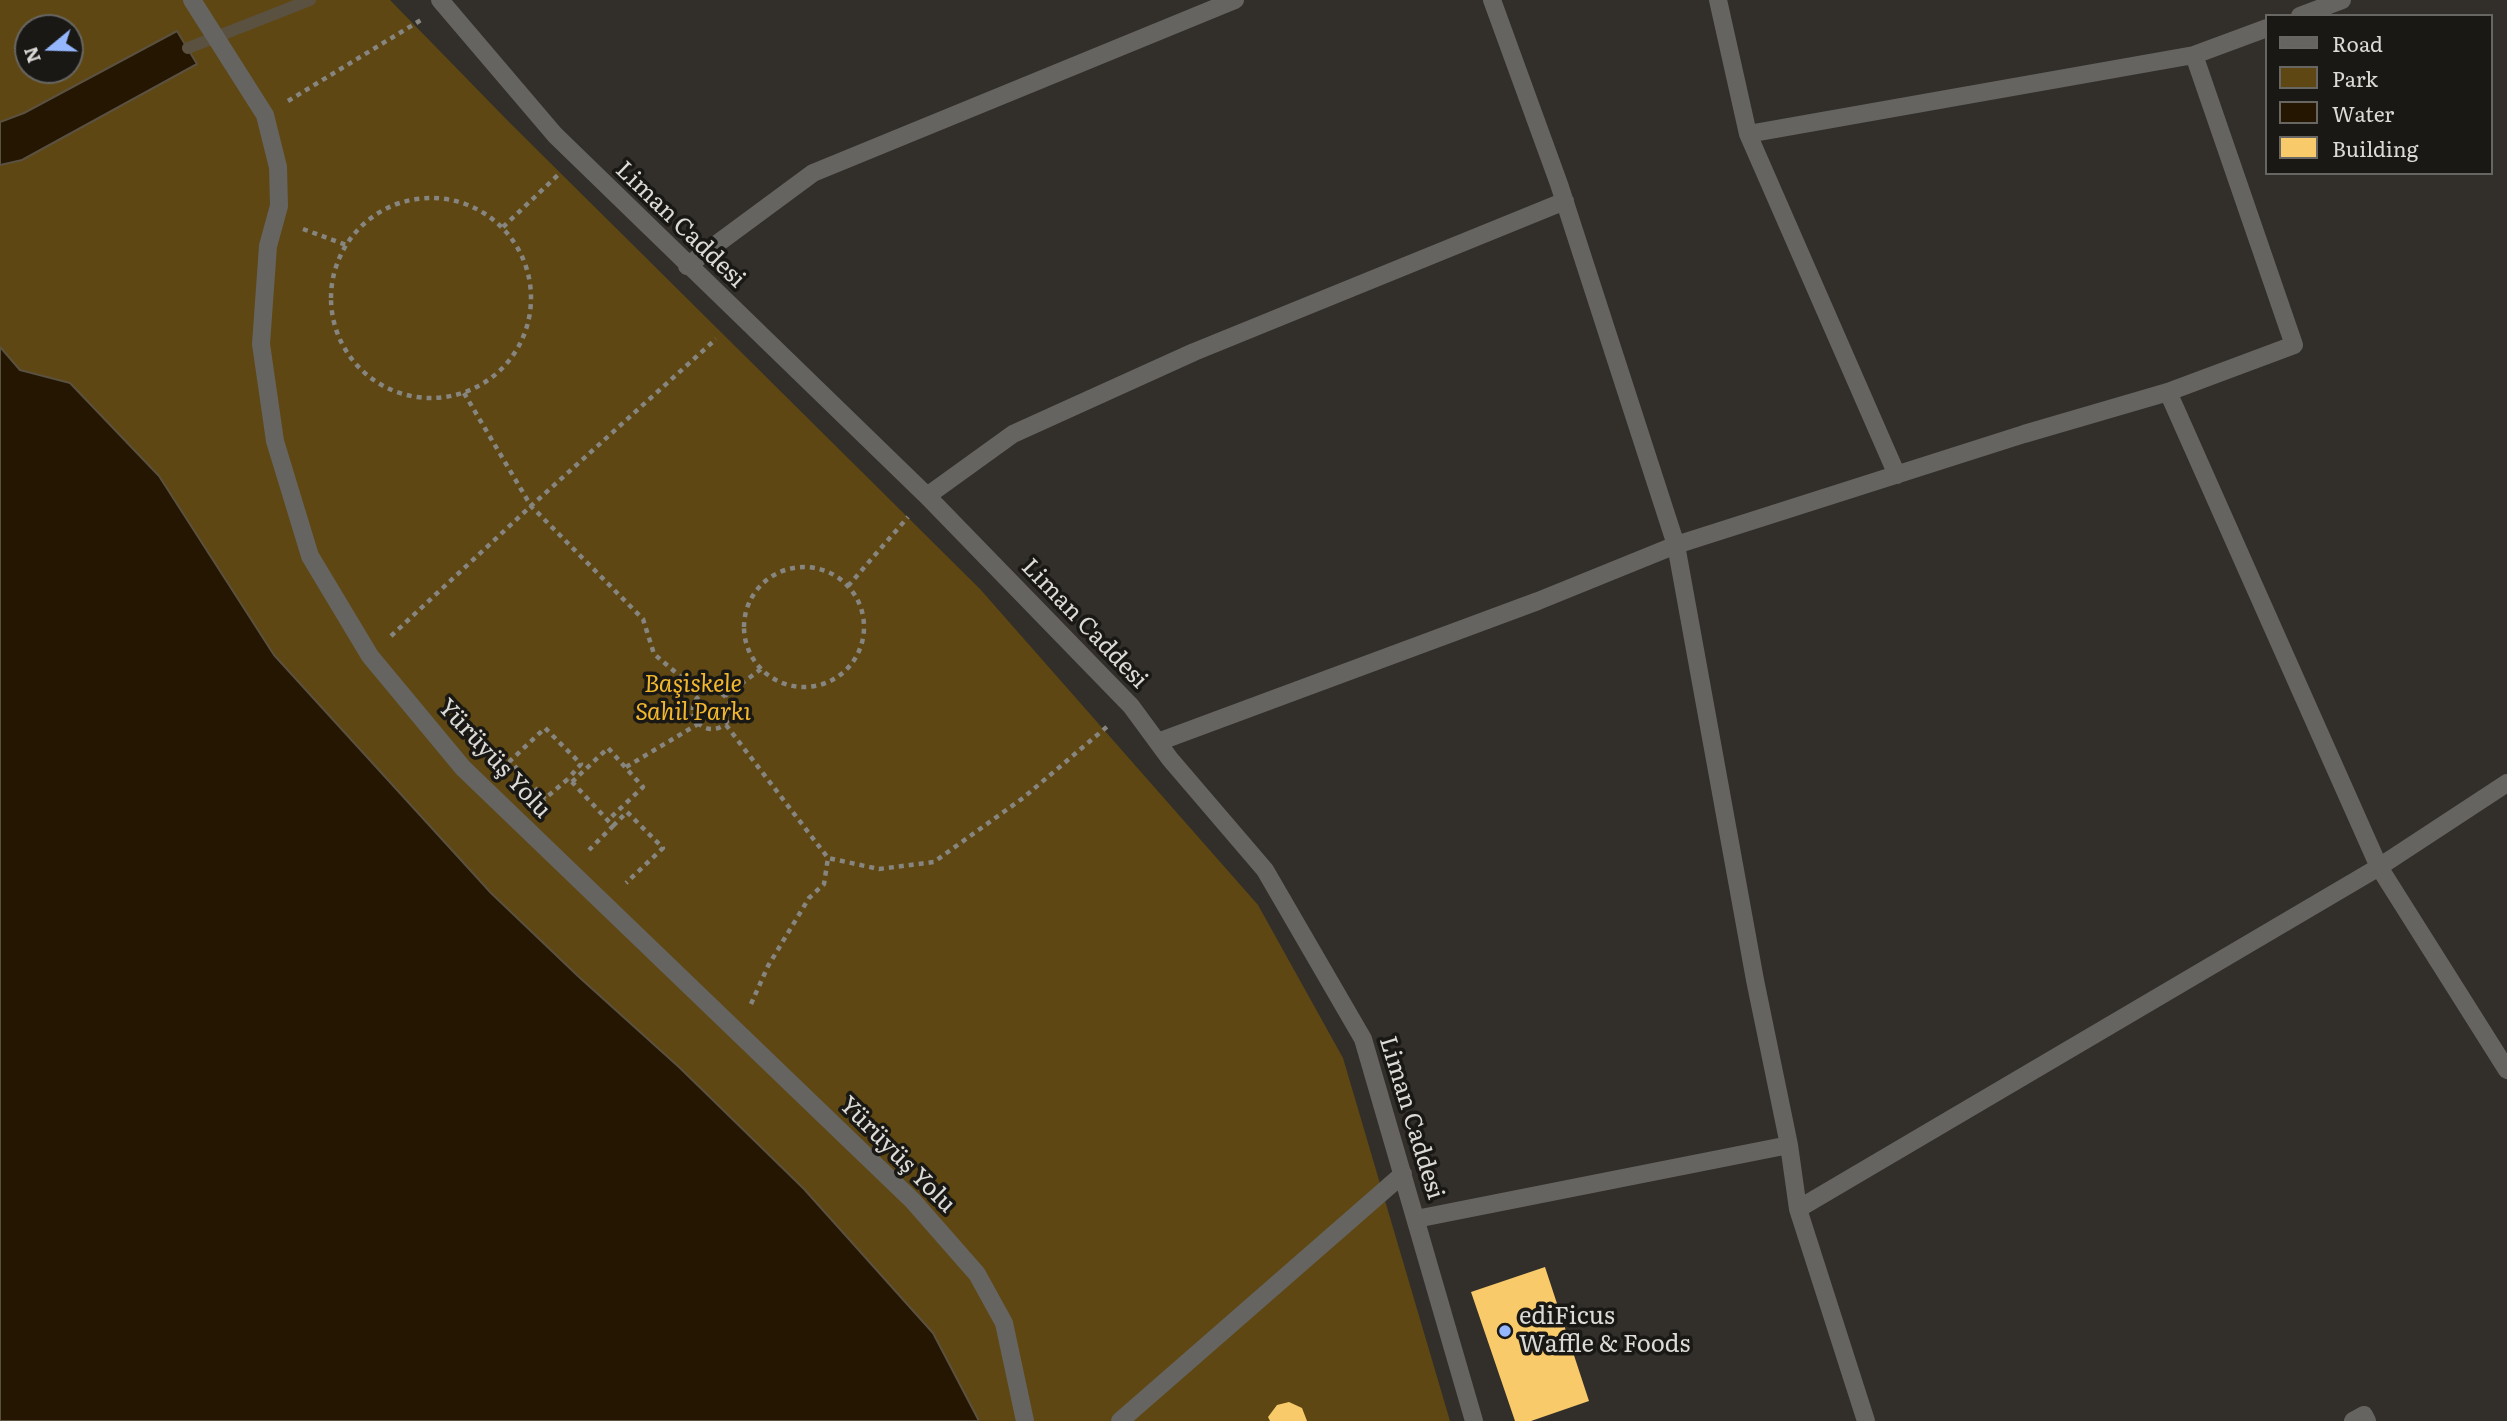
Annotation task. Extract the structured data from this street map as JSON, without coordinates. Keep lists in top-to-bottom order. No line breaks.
{"streets":{"street":["Liman Caddesi","Yürüyüş Yolu"]},"parks":["Başiskele Sahil Parkı"],"places":["ediFicus Waffle & Foods"],"legend":["Road","Park","Water","Building"],"north":"left"}
